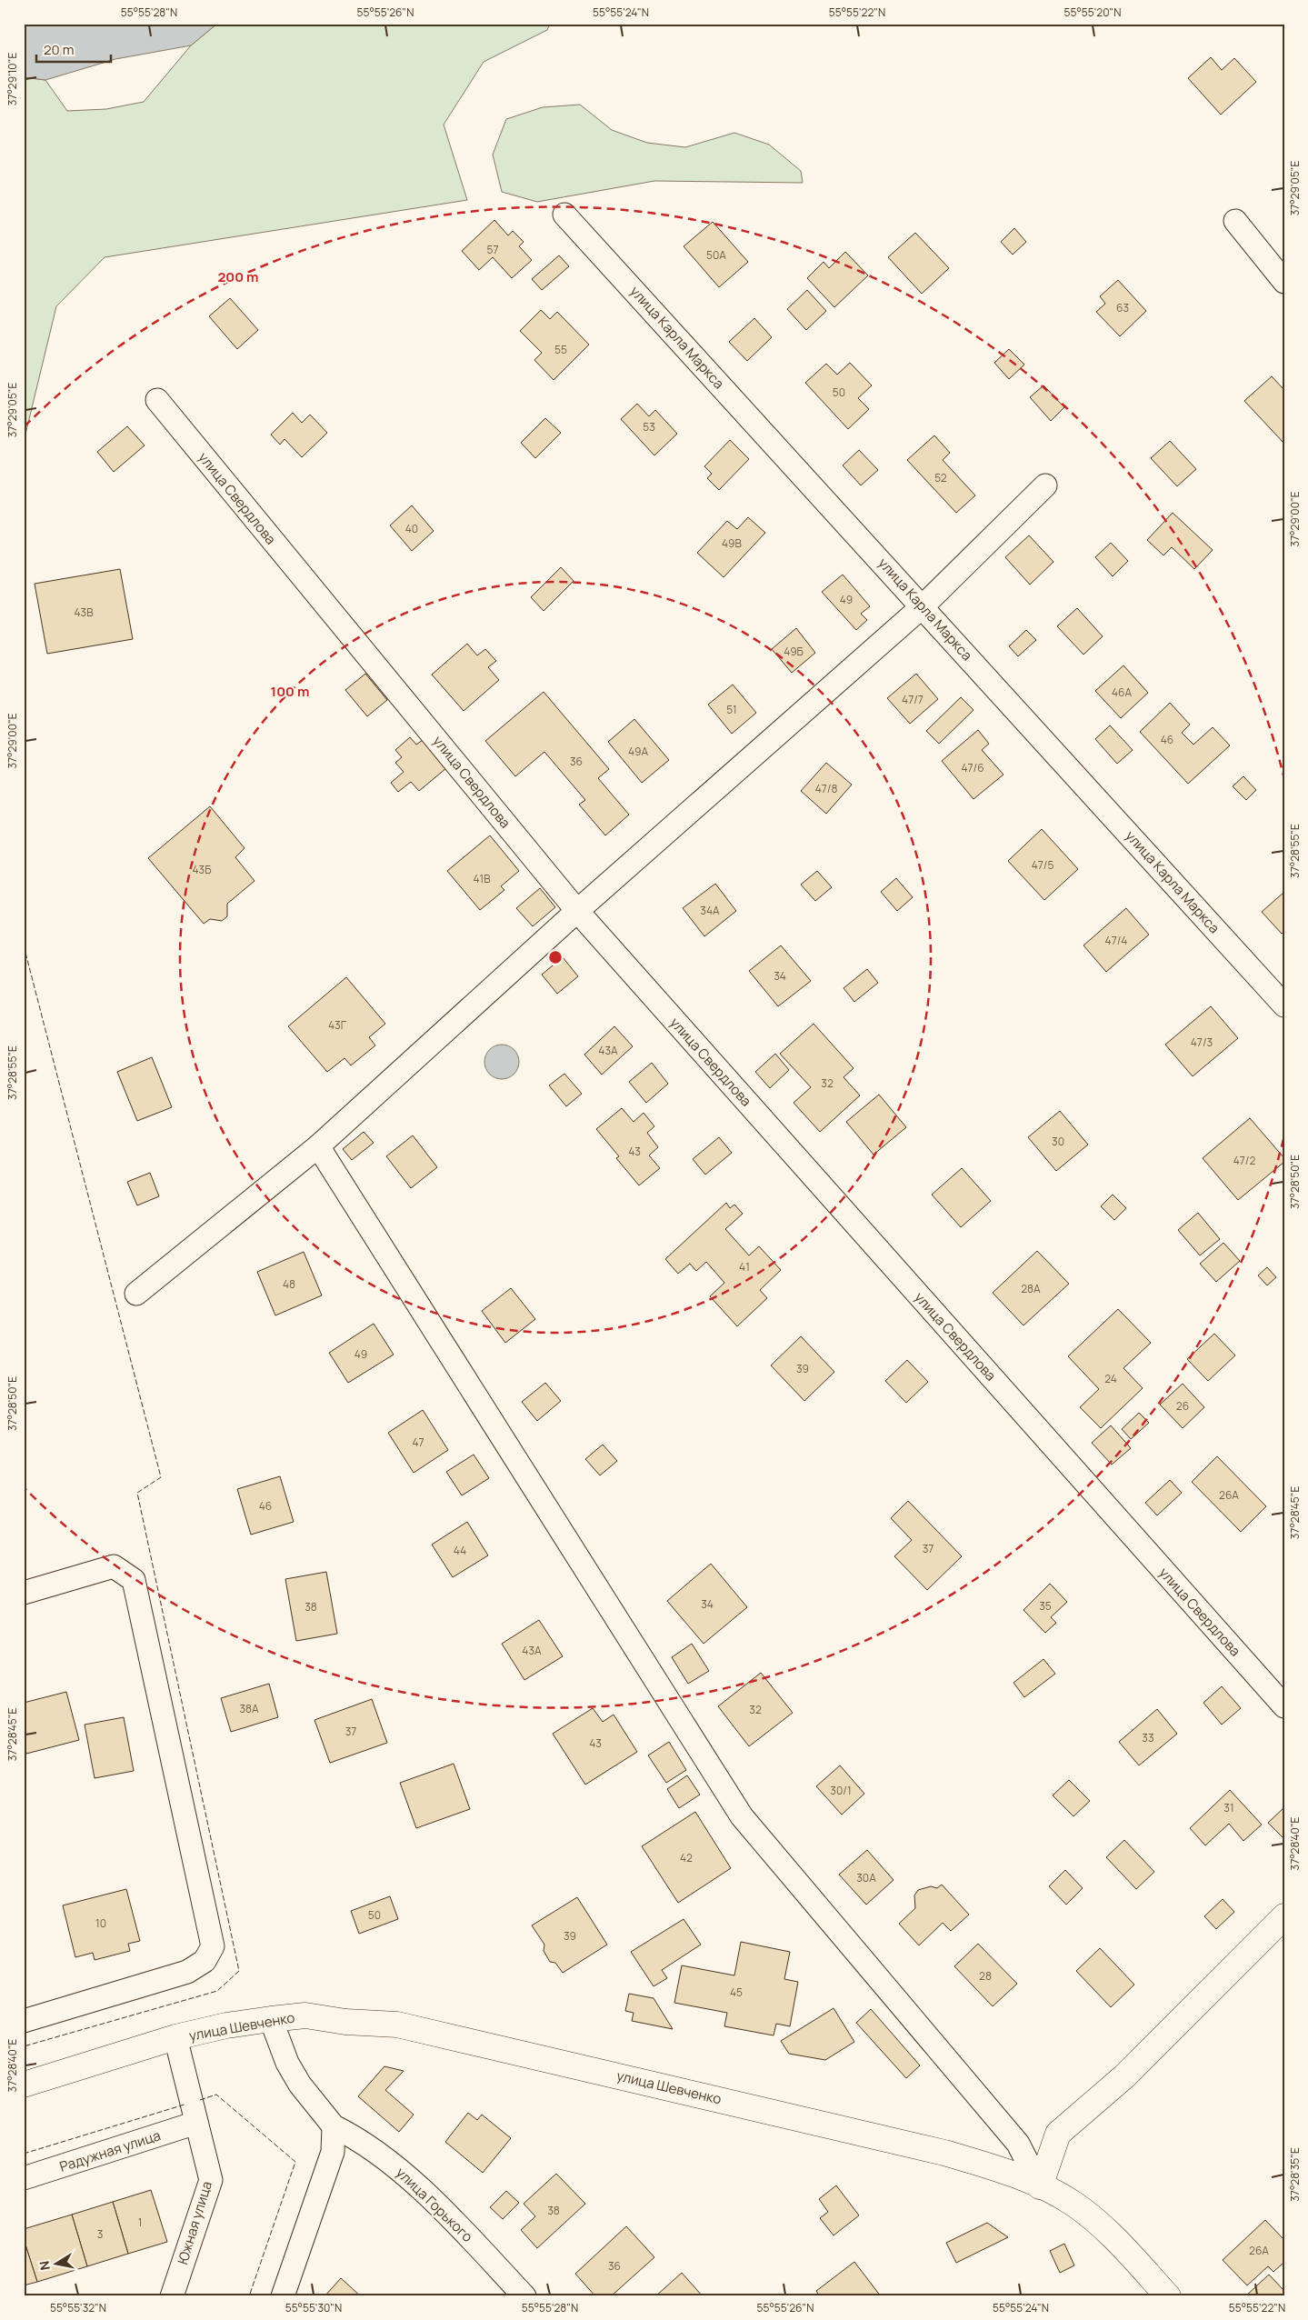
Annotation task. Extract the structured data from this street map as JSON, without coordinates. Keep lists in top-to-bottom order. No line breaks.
{"streets":{"main road":["улица Шевченко"],"street":["улица Карла Маркса","улица Свердлова","Радужная улица","улица Горького","Южная улица"]},"crossings":[["улица Шевченко","Южная улица"],["Радужная улица","Южная улица"]],"house_numbers":["57","50А","63","55","50","53","52","40","49В","49","43В","49Б","46А","47/7","51","46","49А","36","47/6","47/8","47/5","43Б","41В","34А","47/4","34","43Г","47/3","43А","32","30","43","47/2","41","48","28А","49","39","24","26","47","26А","46","37","44","34","35","38","43А","38А","32","37","33","43","30/1","31","42","30А","50","10","39","28","45","38","1","3","26А","36"],"scale_bar":"20 m","north":"left","coordinates":["55°55'28\"N","55°55'26\"N","55°55'24\"N","55°55'22\"N","55°55'20\"N","37°29'10\"E","37°29'05\"E","37°29'00\"E","37°28'55\"E","37°28'50\"E","37°28'45\"E","37°28'40\"E","37°28'35\"E","55°55'32\"N","55°55'30\"N"],"rings":["200 m","100 m"]}
